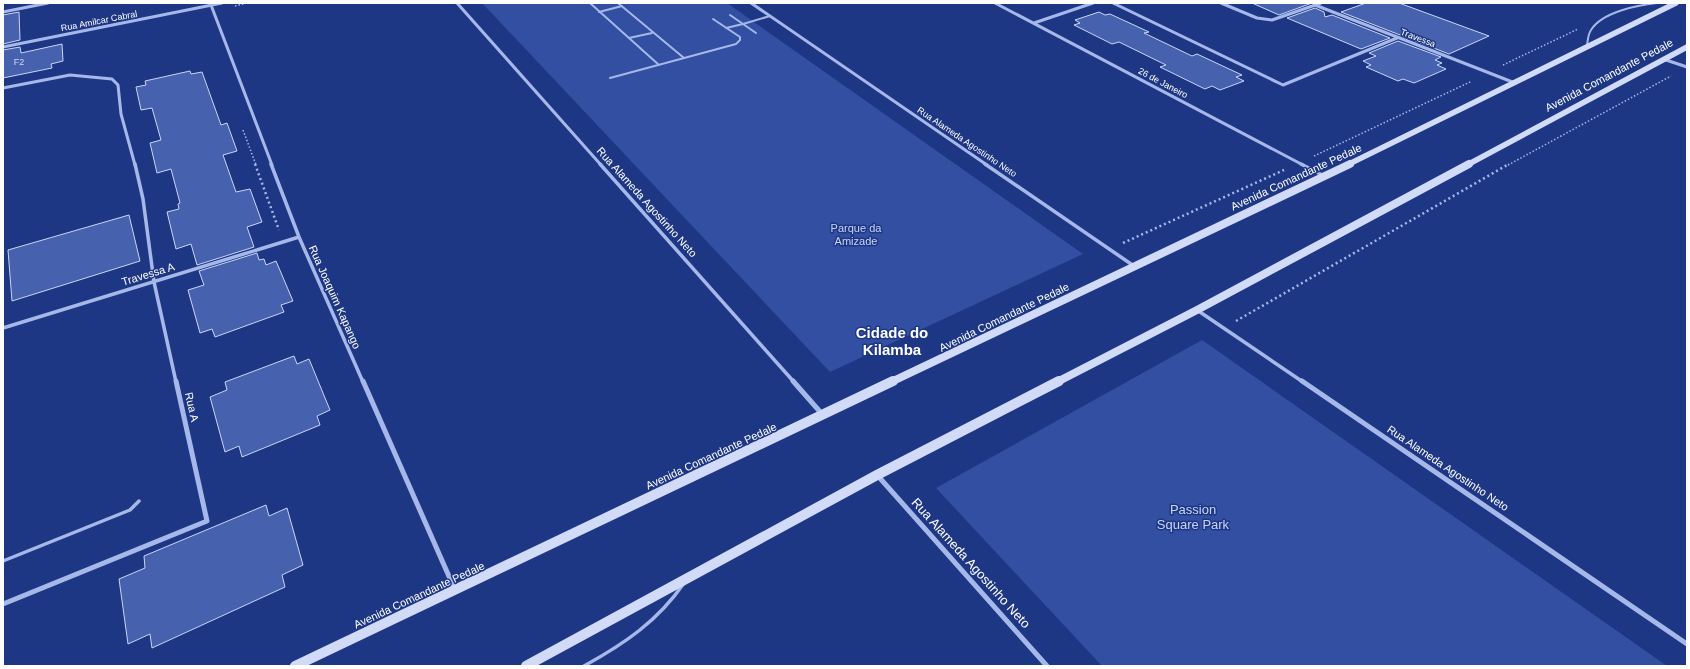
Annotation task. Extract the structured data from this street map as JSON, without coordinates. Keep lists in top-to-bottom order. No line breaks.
{"streets":{"street":["Rua Amilcar Cabral","Travessa","Avenida Comandante Pedale","26 de Janeiro","Rua Alameda Agostinho Neto","Travessa A","Rua Joaquim Kapango","Rua A"]},"crossings":[["Rua Amilcar Cabral","Rua Joaquim Kapango"],["Travessa","Avenida Comandante Pedale"],["Avenida Comandante Pedale","26 de Janeiro"],["Avenida Comandante Pedale","Rua Alameda Agostinho Neto"],["Avenida Comandante Pedale","Rua Joaquim Kapango"],["Travessa A","Rua Joaquim Kapango"],["Travessa A","Rua A"]],"districts":["Cidade do Kilamba"],"parks":["Parque da Amizade","Passion Square Park"],"house_numbers":["F2"]}
